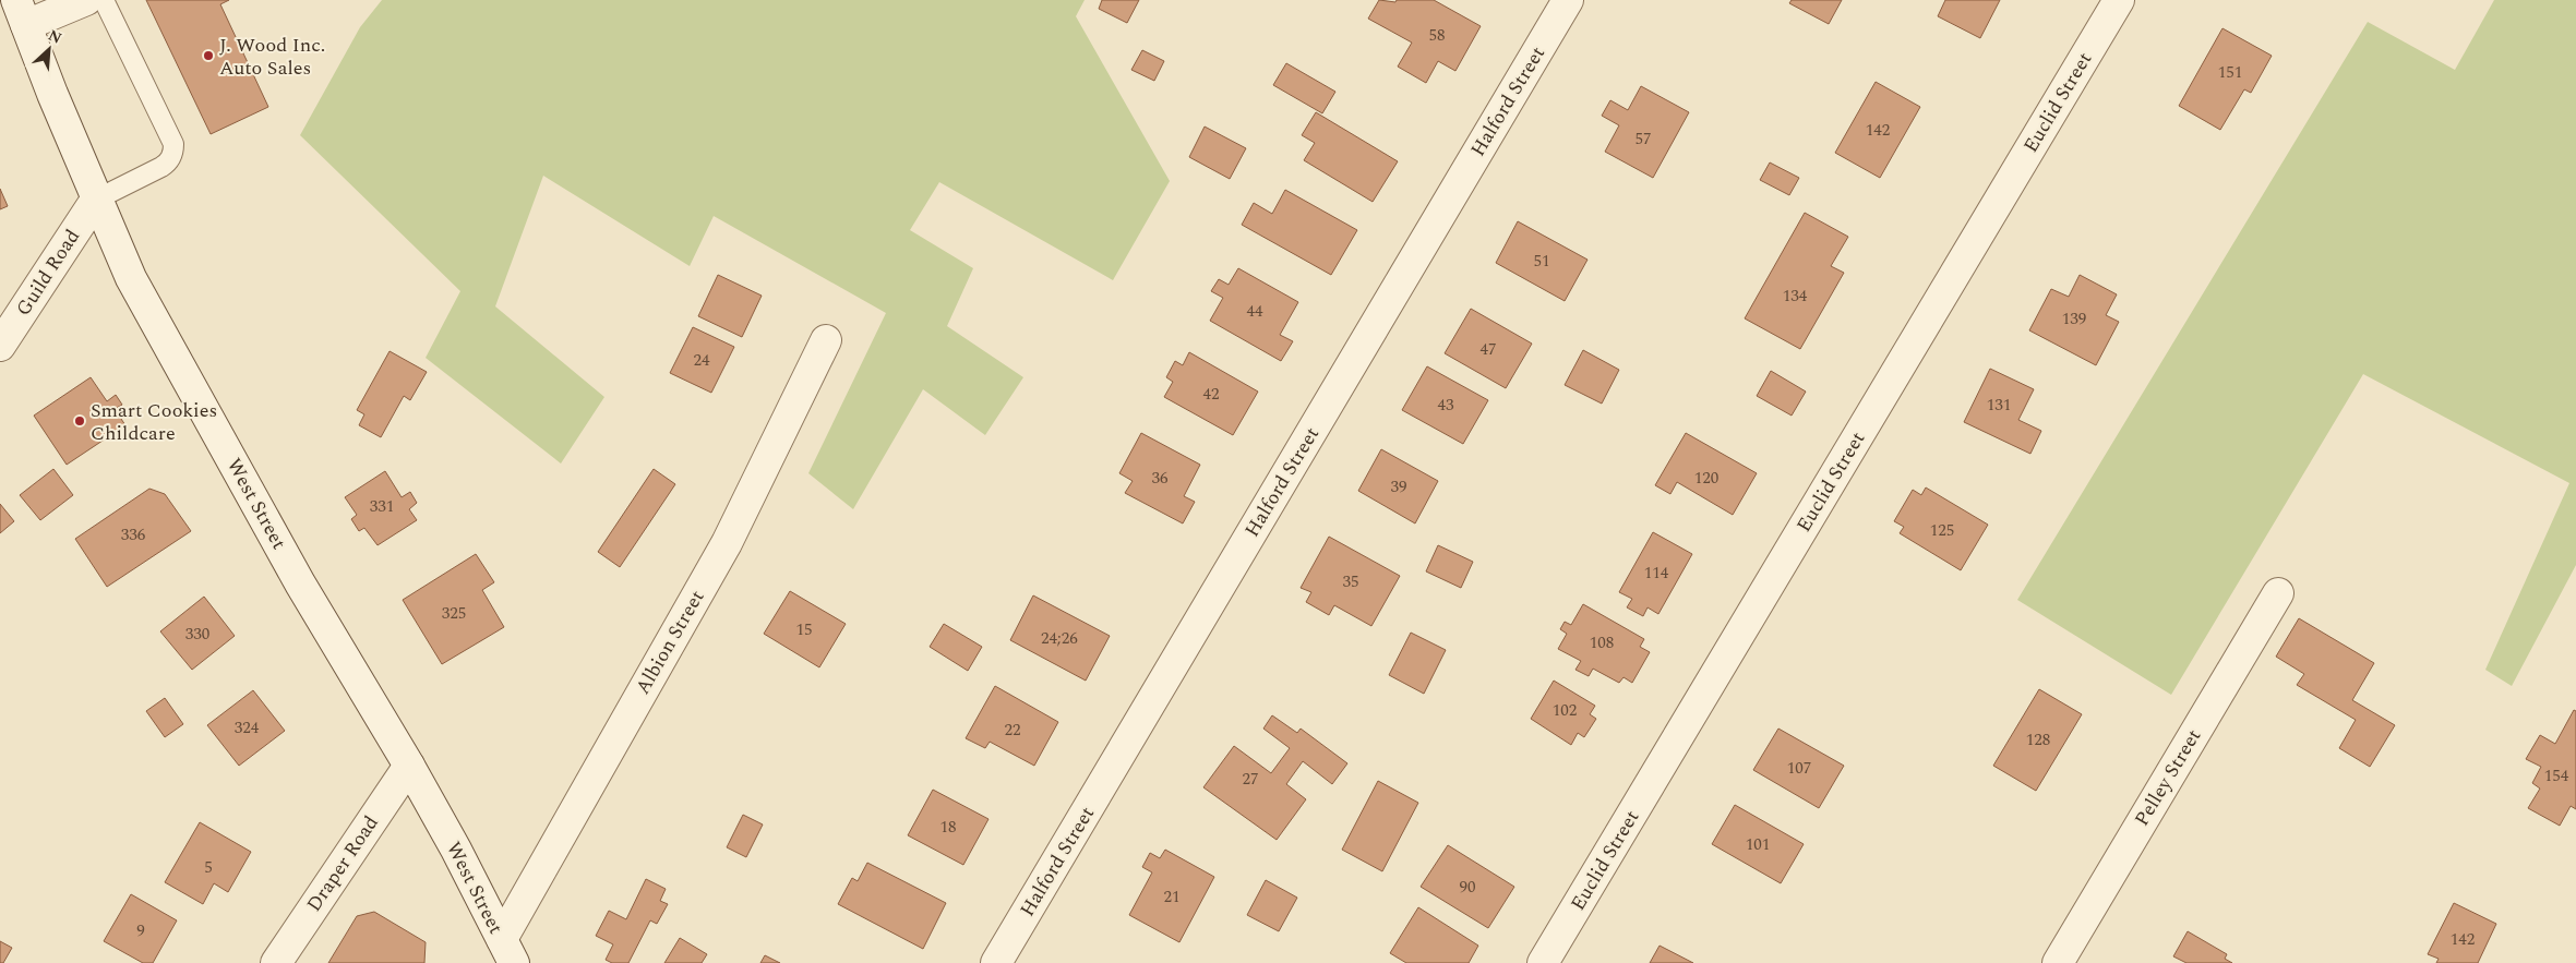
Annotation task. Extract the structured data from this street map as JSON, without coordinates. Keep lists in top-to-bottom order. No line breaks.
{"streets":{"street":["Halford Street","Euclid Street","Guild Road","West Street","Albion Street","Pelley Street","Draper Road"]},"crossings":[["Guild Road","West Street"],["West Street","Albion Street"],["West Street","Draper Road"]],"places":["J. Wood Inc. Auto Sales","Smart Cookies Childcare"],"house_numbers":["58","151","142","57","51","134","44","139","47","24","42","43","131","36","120","39","331","125","336","114","35","325","15","330","24;26","108","102","324","22","128","107","154","27","18","101","5","90","21","9","142"],"north":"top right"}
